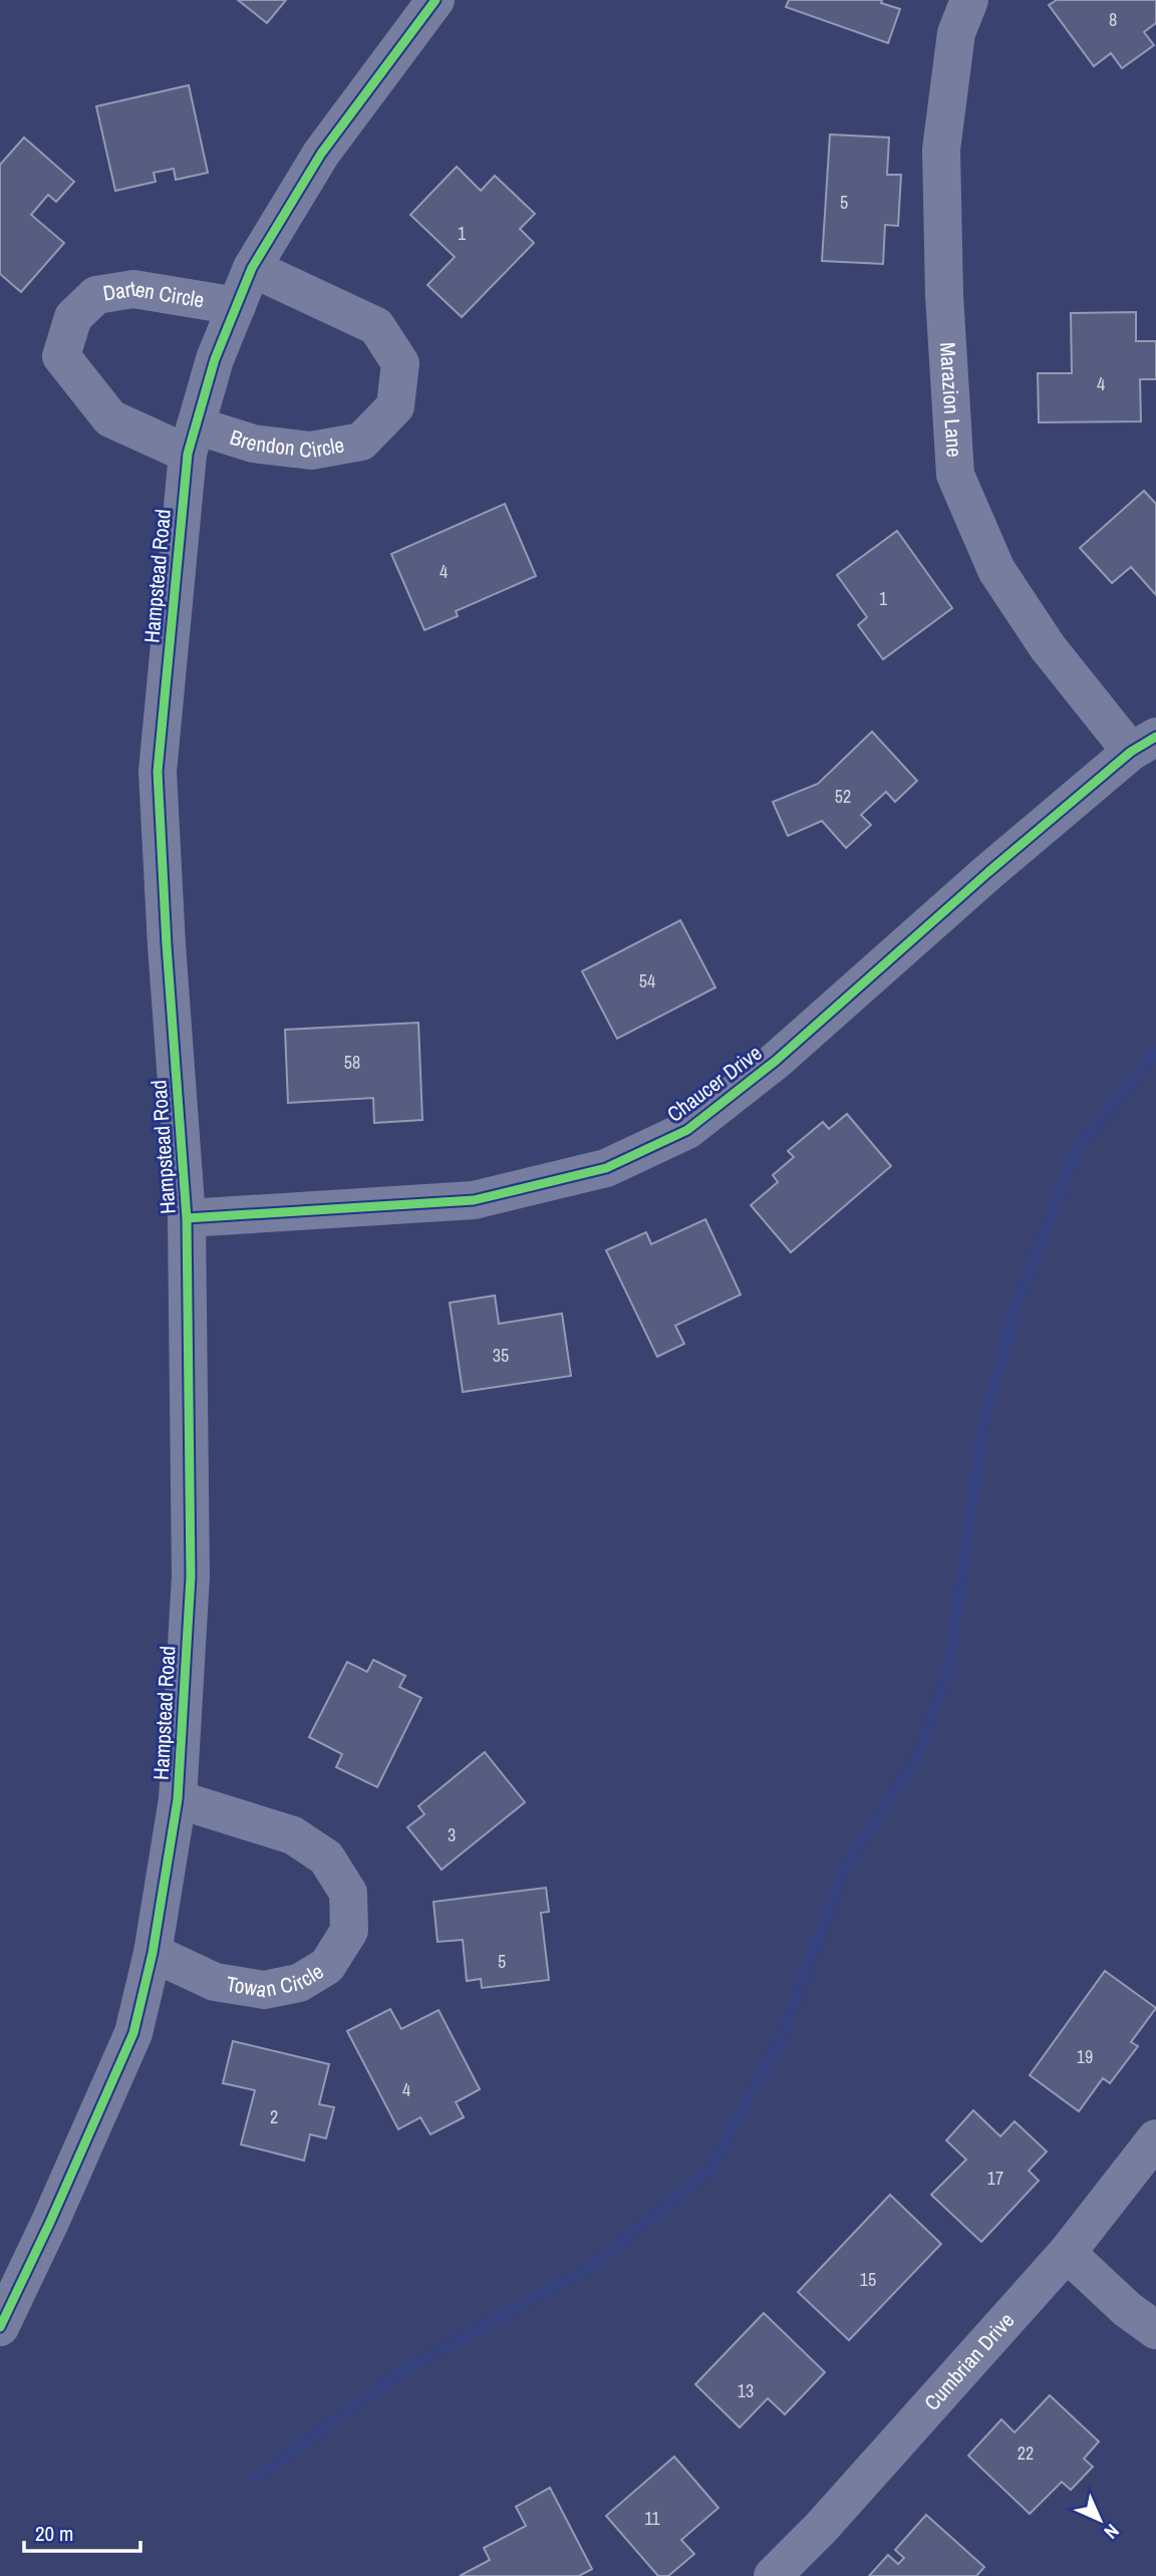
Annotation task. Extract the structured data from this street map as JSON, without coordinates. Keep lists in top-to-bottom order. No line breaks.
{"streets":{"street":["Darten Circle","Marazion Lane","Brendon Circle","Hampstead Road","Chaucer Drive","Towan Circle","Cumbrian Drive"]},"crossings":[["Darten Circle","Brendon Circle"],["Darten Circle","Hampstead Road"],["Marazion Lane","Chaucer Drive"],["Brendon Circle","Hampstead Road"],["Hampstead Road","Chaucer Drive"],["Hampstead Road","Towan Circle"]],"house_numbers":["8","5","1","4","4","1","52","54","58","35","3","5","19","4","2","17","15","13","22","11"],"scale_bar":"20 m","north":"bottom right"}
